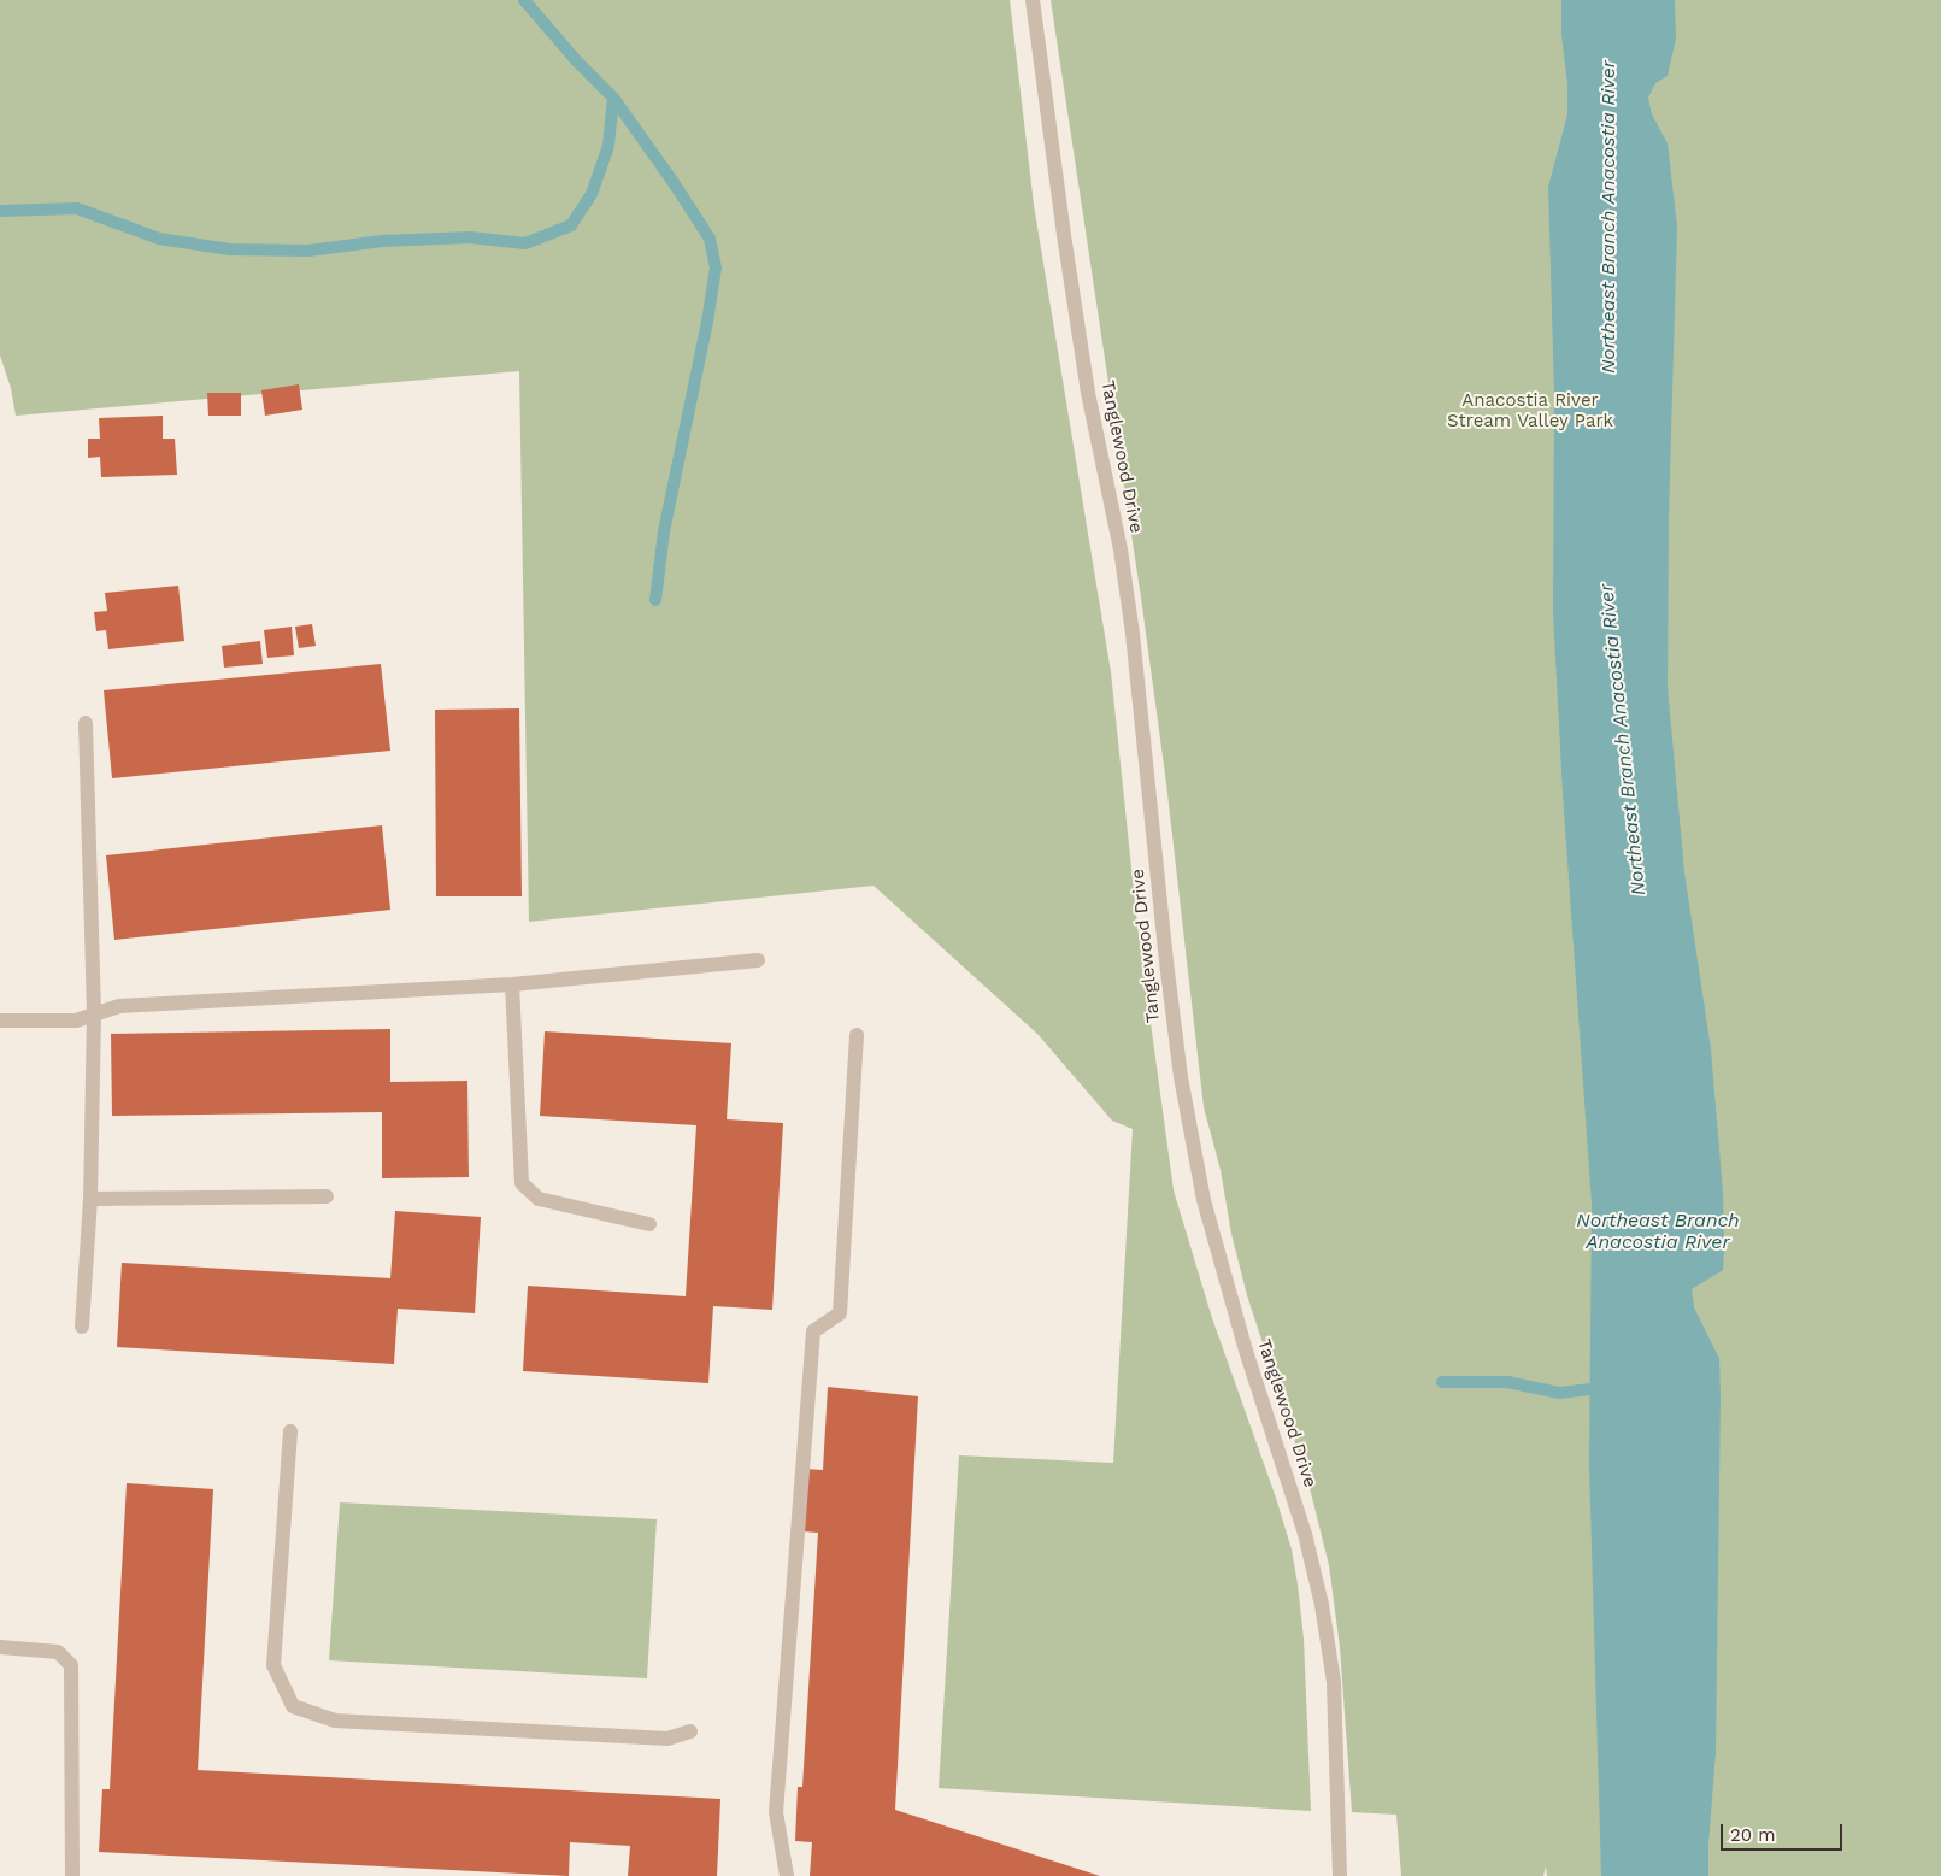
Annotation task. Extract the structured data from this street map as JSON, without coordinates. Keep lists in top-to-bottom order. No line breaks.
{"streets":{"street":["Tanglewood Drive"]},"water":["Northeast Branch Anacostia River"],"parks":["Anacostia River Stream Valley Park"],"scale_bar":"20 m"}
